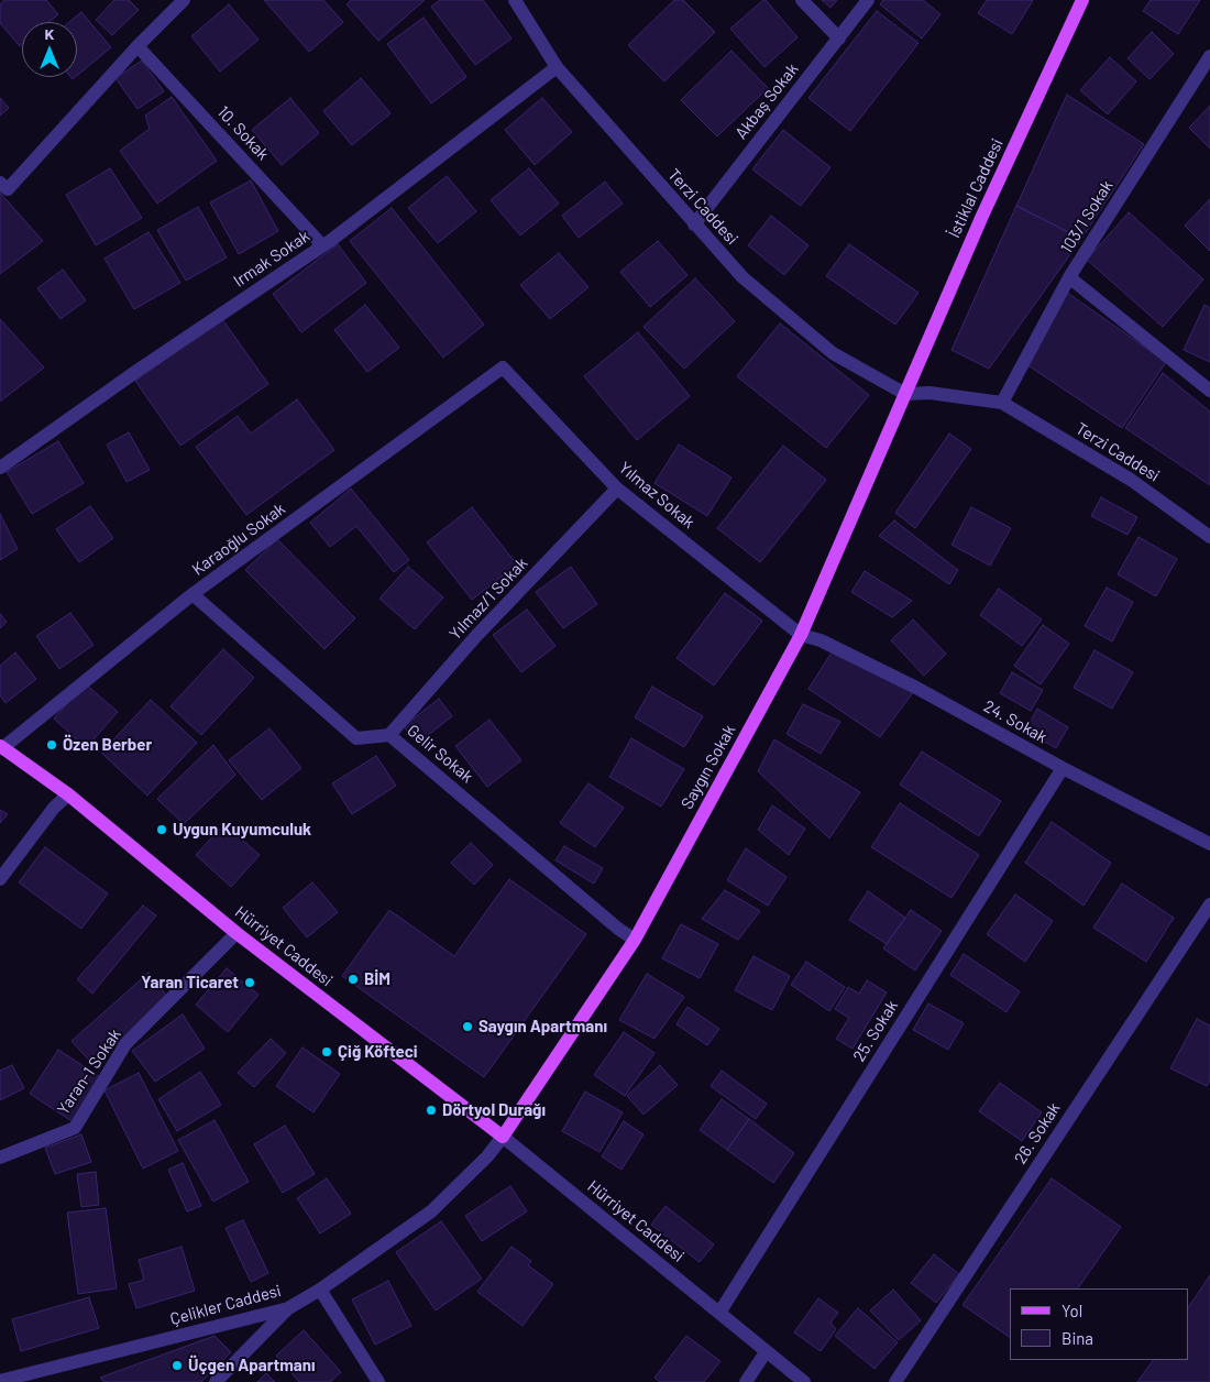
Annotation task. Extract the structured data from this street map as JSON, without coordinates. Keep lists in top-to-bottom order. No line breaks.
{"streets":{"main road":["İstiklal Caddesi","Saygın Sokak","Hürriyet Caddesi"],"street":["Akbaş Sokak","10. Sokak","Terzi Caddesi","103/1 Sokak","Irmak Sokak","Yılmaz Sokak","Karaoğlu Sokak","Yılmaz/1 Sokak","24. Sokak","Gelir Sokak","25. Sokak","Yaran-1 Sokak","26. Sokak","Çelikler Caddesi"]},"crossings":[["Akbaş Sokak","Terzi Caddesi"],["10. Sokak","Irmak Sokak"],["İstiklal Caddesi","Terzi Caddesi"],["İstiklal Caddesi","Saygın Sokak"],["Terzi Caddesi","103/1 Sokak"],["Terzi Caddesi","Irmak Sokak"],["Terzi Caddesi","Saygın Sokak"],["Yılmaz Sokak","Karaoğlu Sokak"],["Yılmaz Sokak","Yılmaz/1 Sokak"],["Yılmaz Sokak","24. Sokak"],["Yılmaz Sokak","Saygın Sokak"],["Karaoğlu Sokak","Gelir Sokak"],["Karaoğlu Sokak","Hürriyet Caddesi"],["Yılmaz/1 Sokak","Gelir Sokak"],["24. Sokak","Saygın Sokak"],["24. Sokak","25. Sokak"],["Gelir Sokak","Saygın Sokak"],["Saygın Sokak","Hürriyet Caddesi"],["Saygın Sokak","Çelikler Caddesi"],["Hürriyet Caddesi","25. Sokak"],["Hürriyet Caddesi","Yaran-1 Sokak"],["Hürriyet Caddesi","Çelikler Caddesi"]],"places":["Özen Berber","Uygun Kuyumculuk","BİM","Yaran Ticaret","Saygın Apartmanı","Çiğ Köfteci","Dörtyol Durağı","Üçgen Apartmanı"],"legend":["Yol","Bina"],"north":"top"}
